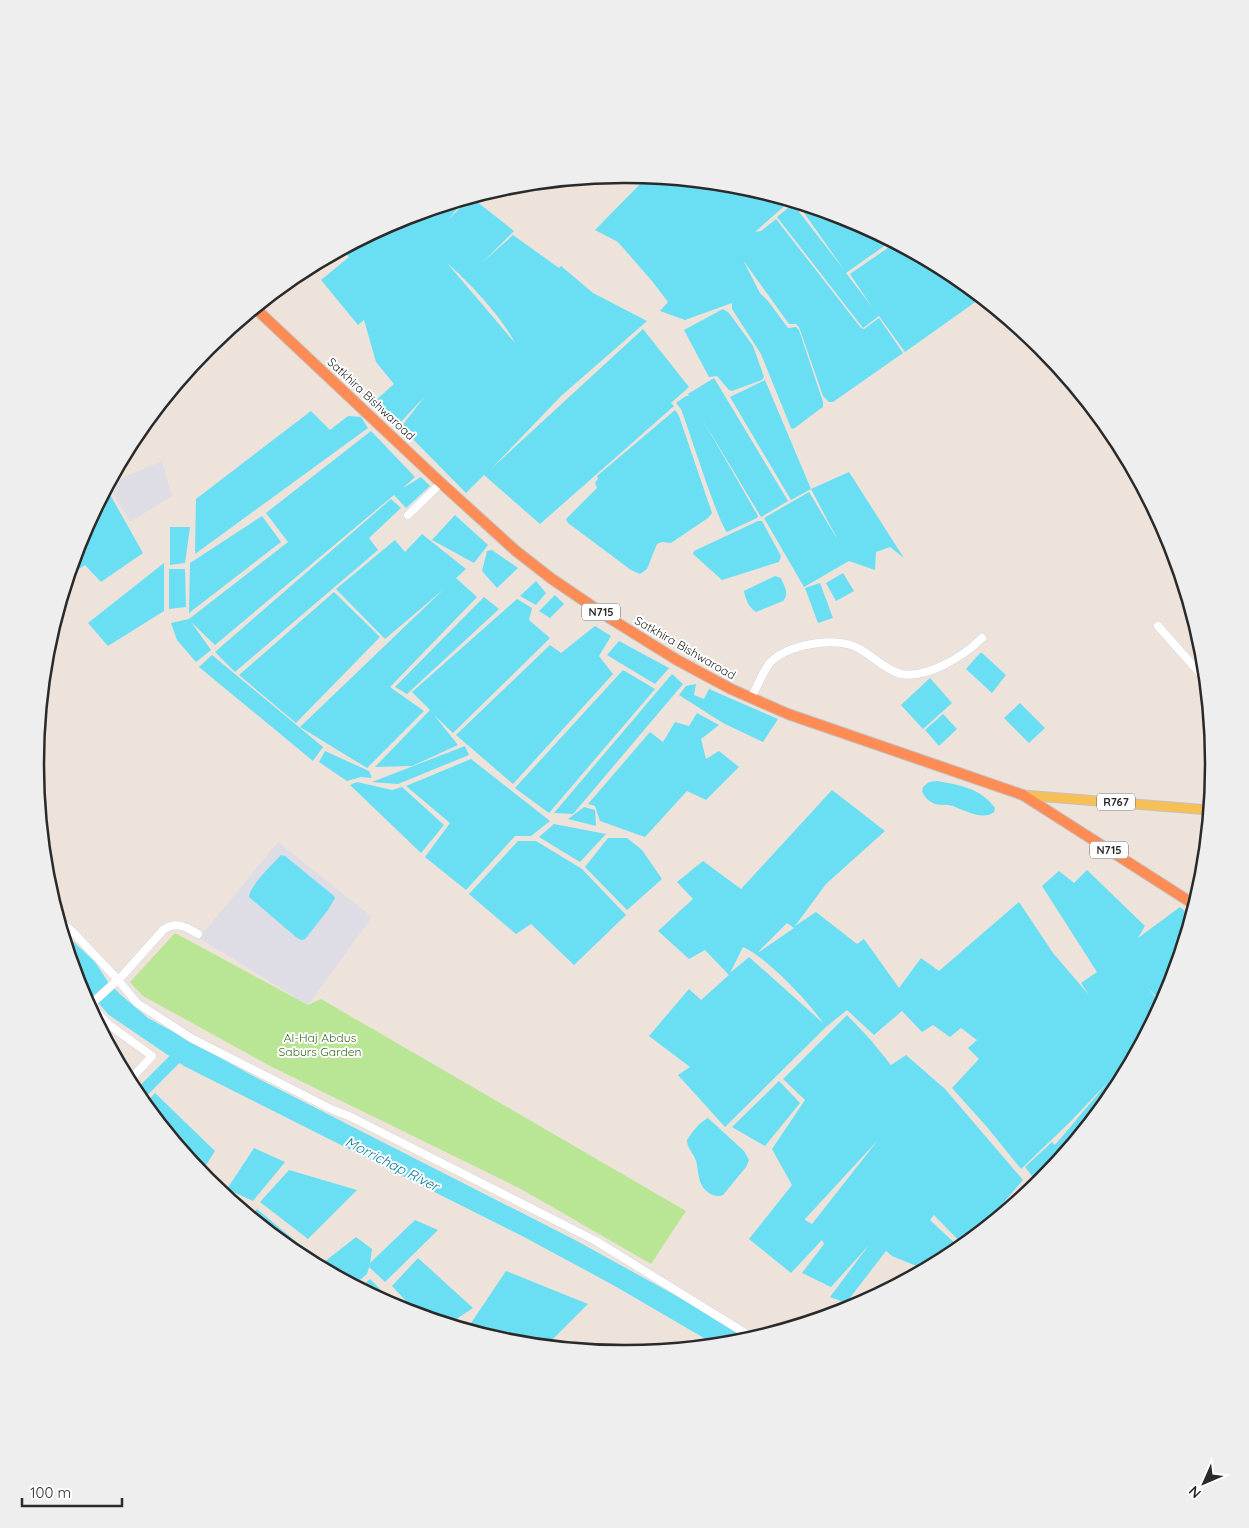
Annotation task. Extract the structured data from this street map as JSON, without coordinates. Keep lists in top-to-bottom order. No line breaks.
{"streets":{"highway":["Satkhira Bishwaroad","N715"],"main road":["R767"]},"crossings":[["Satkhira Bishwaroad","N715"],["Satkhira Bishwaroad","R767"],["N715","R767"]],"water":["Morrichap River"],"parks":["Al-Haj Abdus Saburs Garden"],"scale_bar":"100 m","north":"bottom left"}
